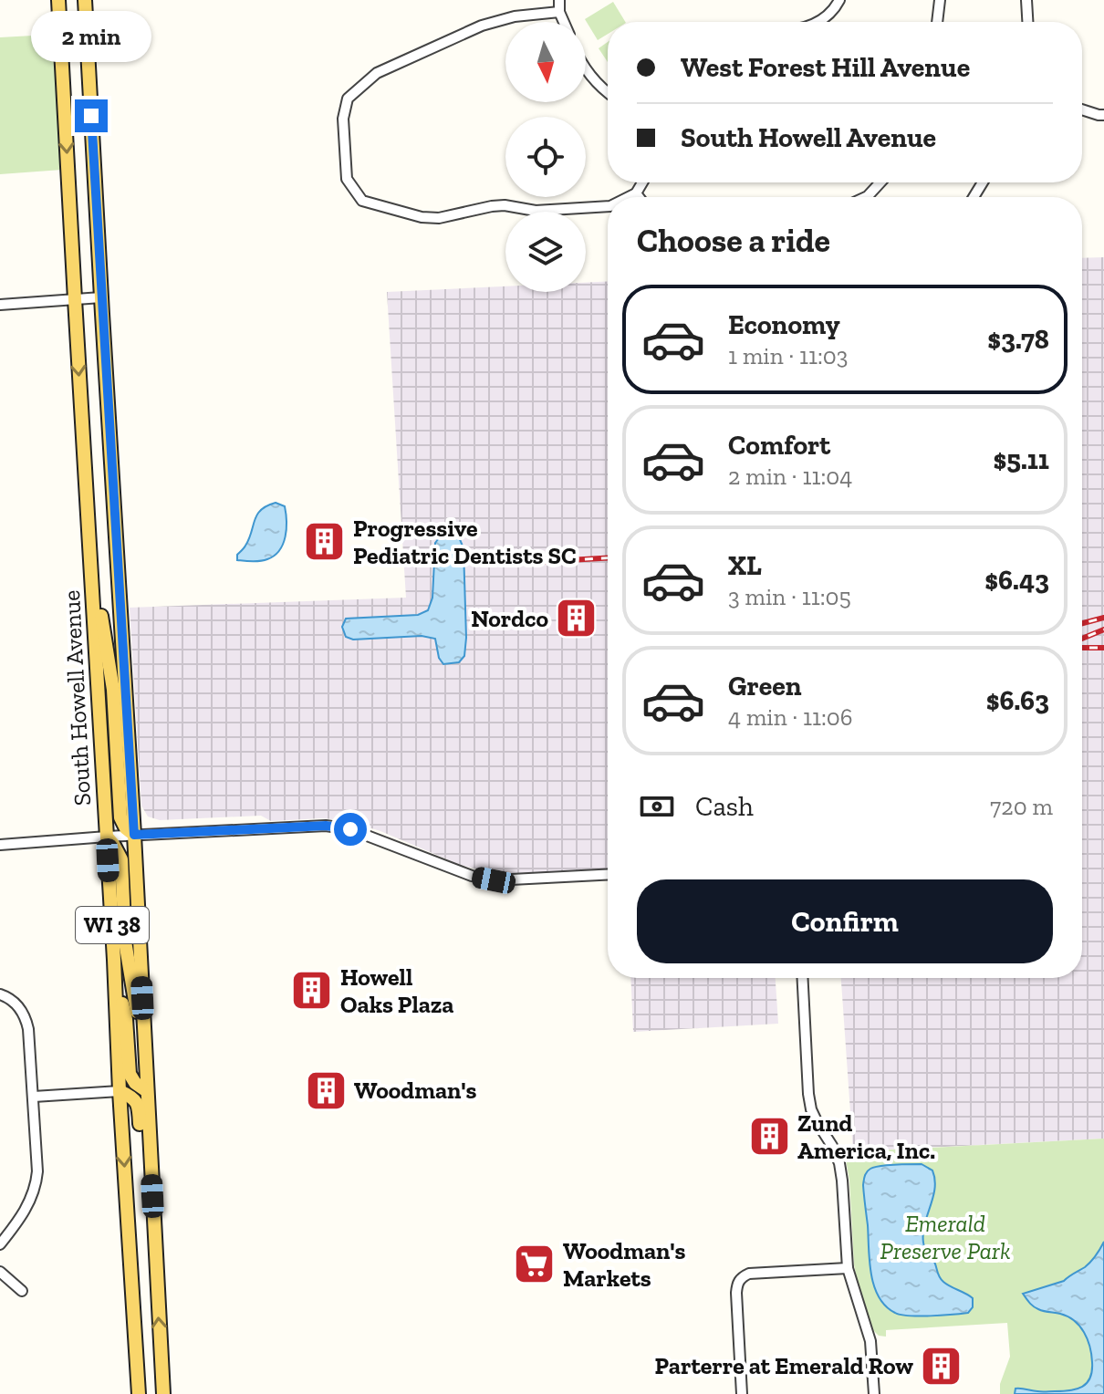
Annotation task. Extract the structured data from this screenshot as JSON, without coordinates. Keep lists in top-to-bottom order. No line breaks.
{"streets":{"main road":["South Howell Avenue","WI 38"]},"parks":["Emerald Preserve Park"],"places":{"building":["Progressive Pediatric Dentists SC","Nordco","Howell Oaks Plaza","Woodman's","Zund America, Inc.","Parterre at Emerald Row"],"supermarket":["Woodman's Markets"]},"north":"bottom","page":{"bubble":"2 min","banner":["West Forest Hill Avenue","South Howell Avenue"],"heading":"Choose a ride","list":[{"name":"Economy","note":"1 min · 11:03","value":"$3.78"},{"name":"Comfort","note":"2 min · 11:04","value":"$5.11"},{"name":"XL","note":"3 min · 11:05","value":"$6.43"},{"name":"Green","note":"4 min · 11:06","value":"$6.63"}],"pay":["Cash","720 m"],"buttons":"Confirm"}}
